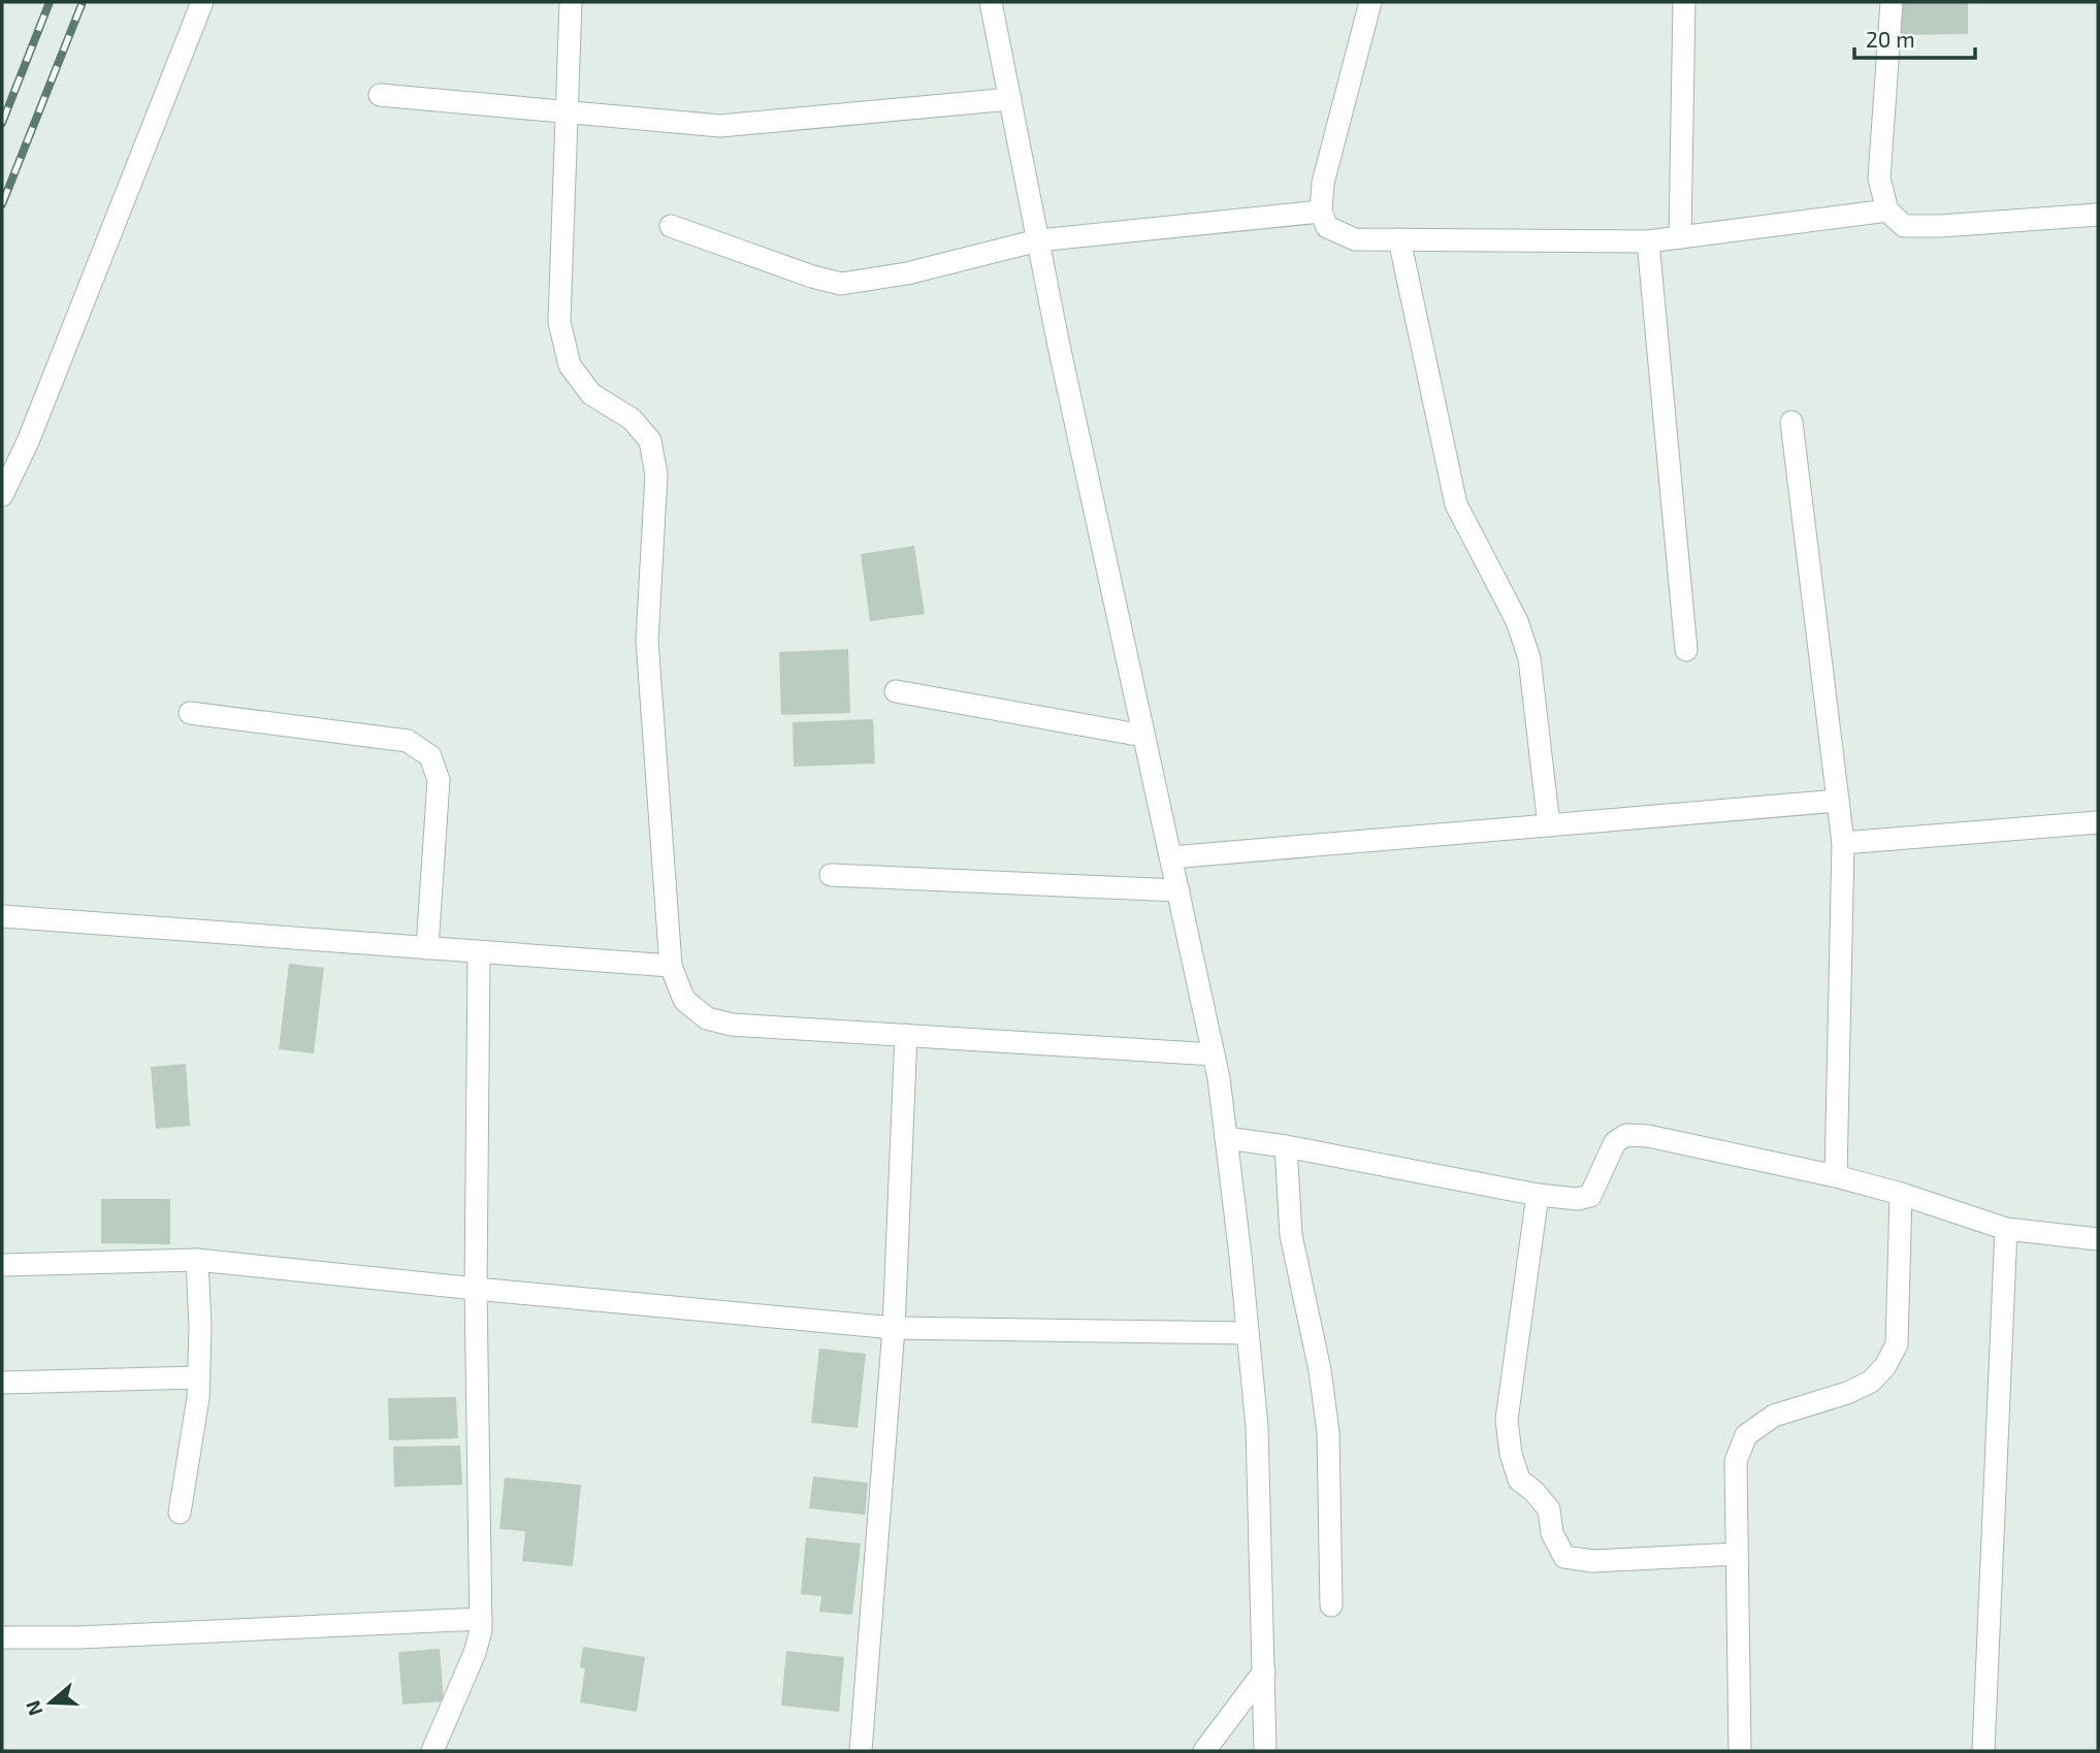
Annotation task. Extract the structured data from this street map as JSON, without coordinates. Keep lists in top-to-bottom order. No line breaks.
{"scale_bar":"20 m","north":"left"}
